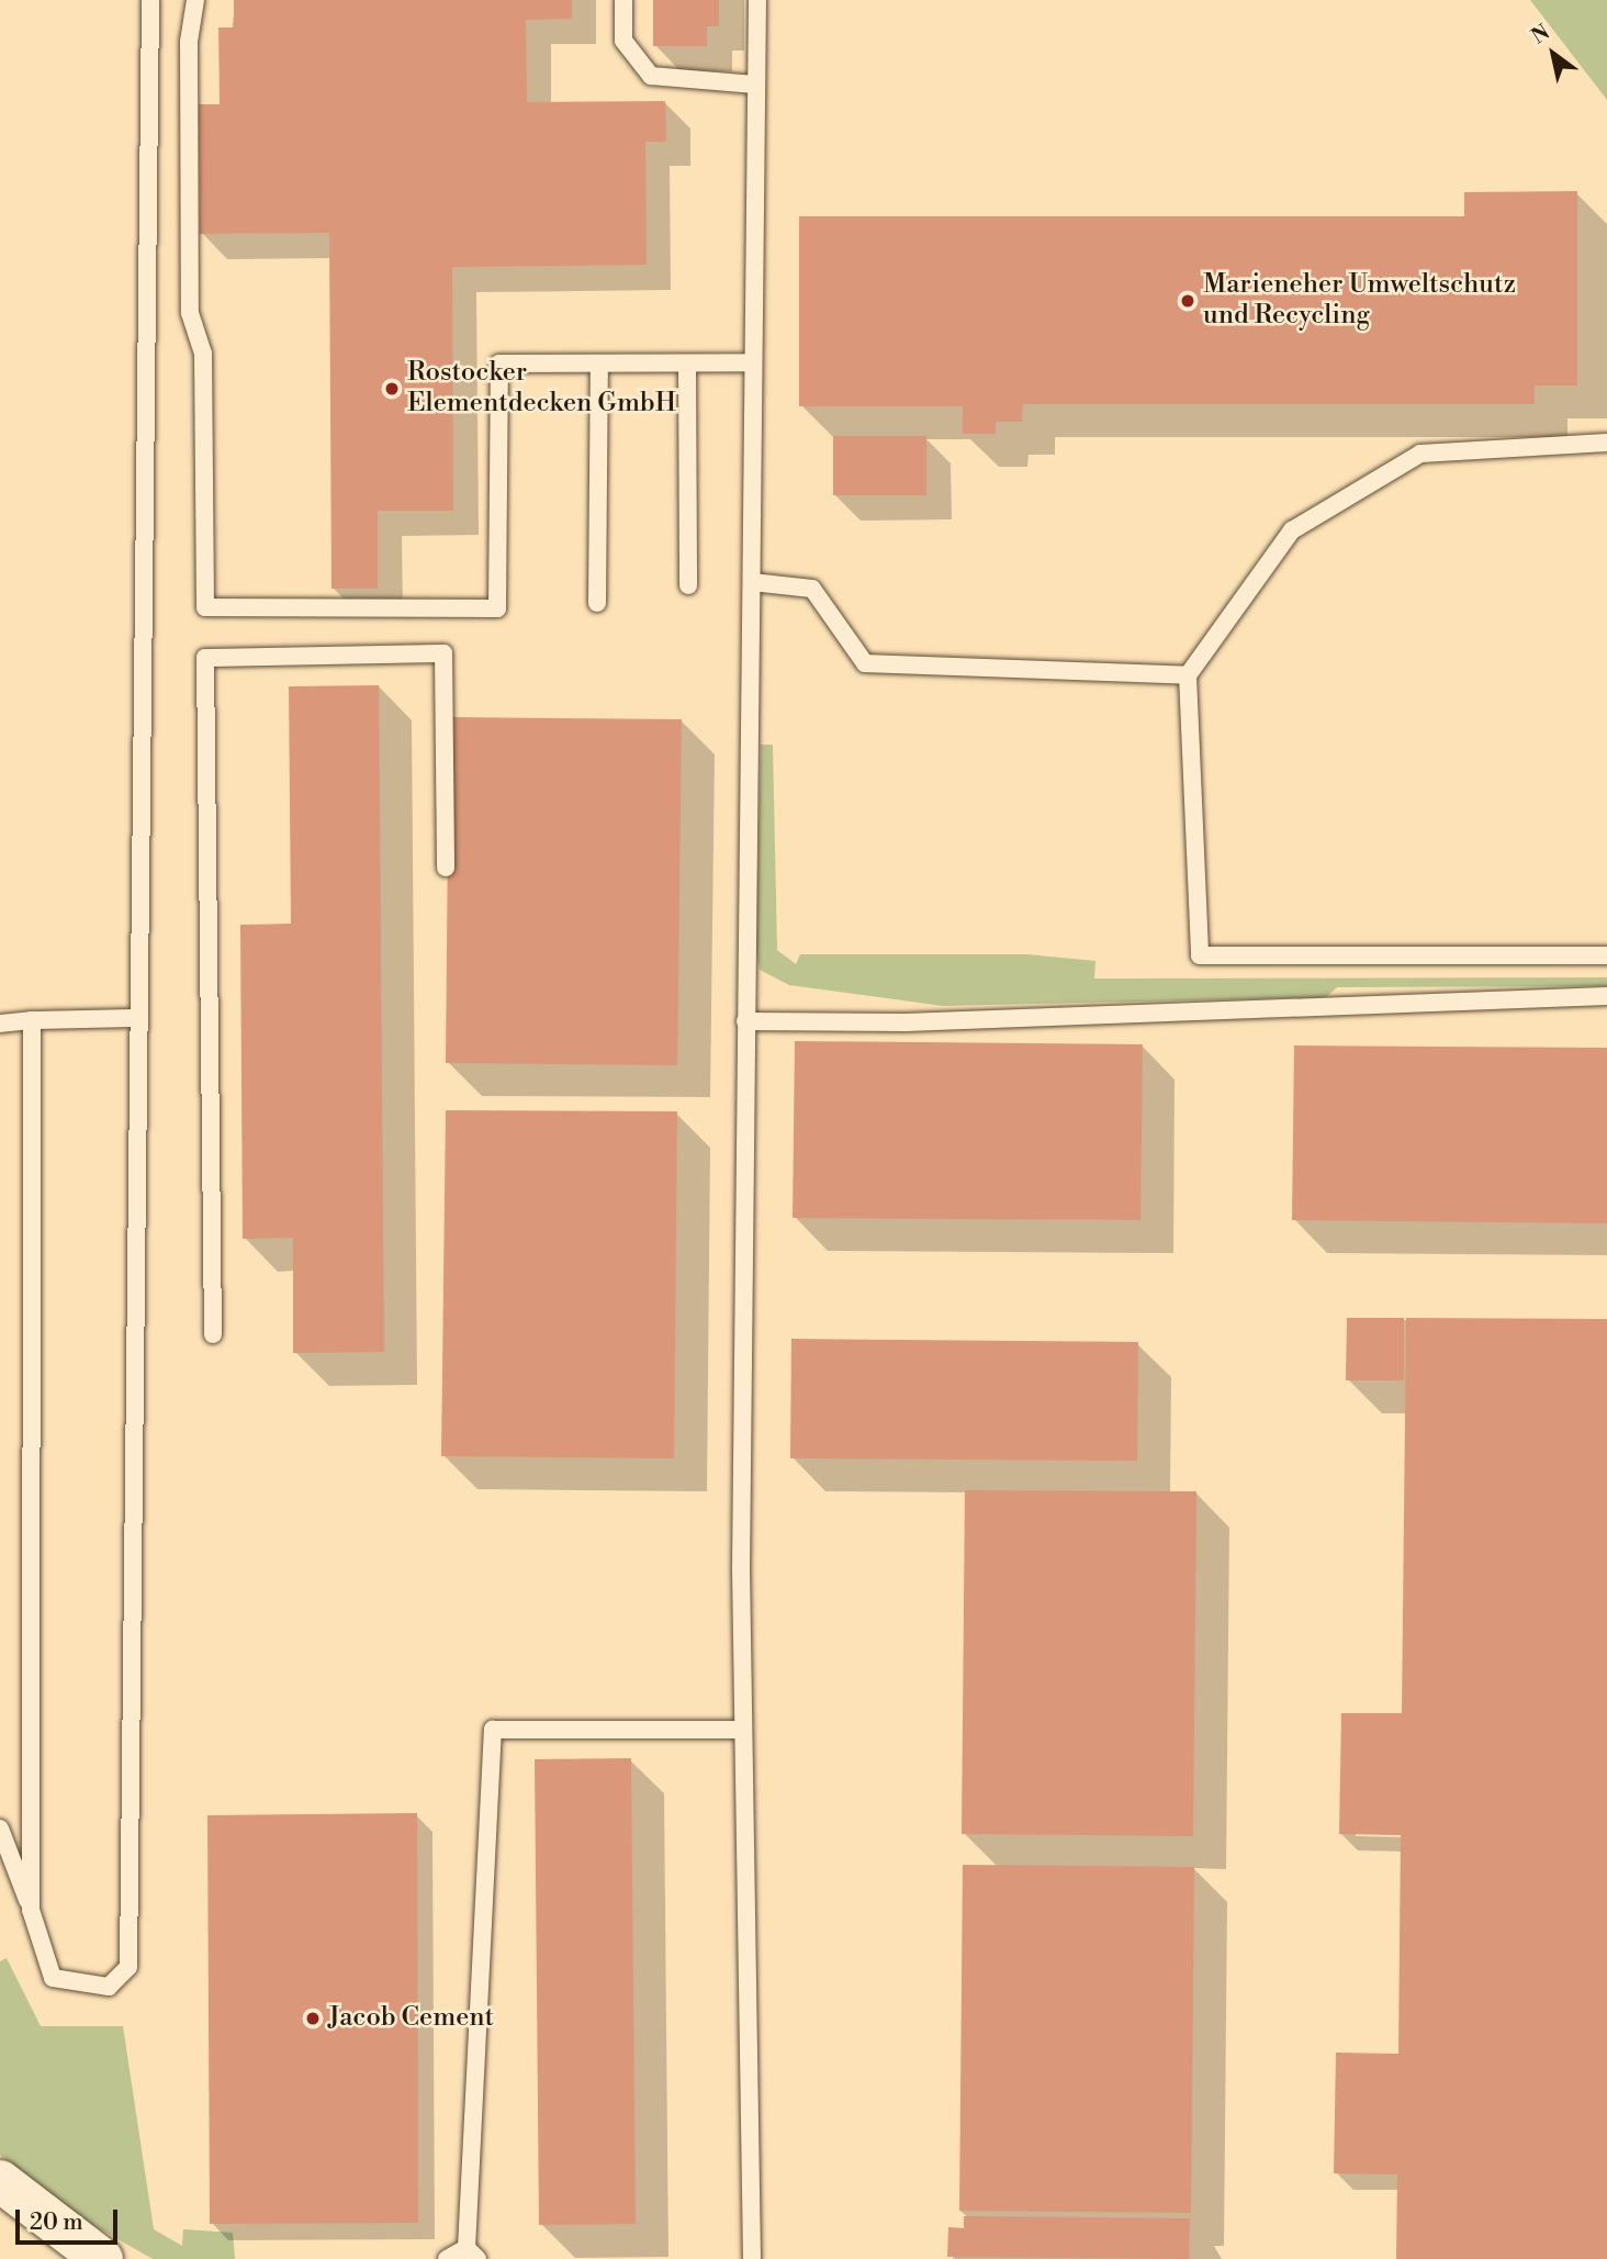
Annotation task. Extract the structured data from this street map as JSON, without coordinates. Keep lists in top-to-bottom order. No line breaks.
{"places":["Marieneher Umweltschutz und Recycling","Rostocker Elementdecken GmbH","Jacob Cement"],"scale_bar":"20 m","north":"top left"}
